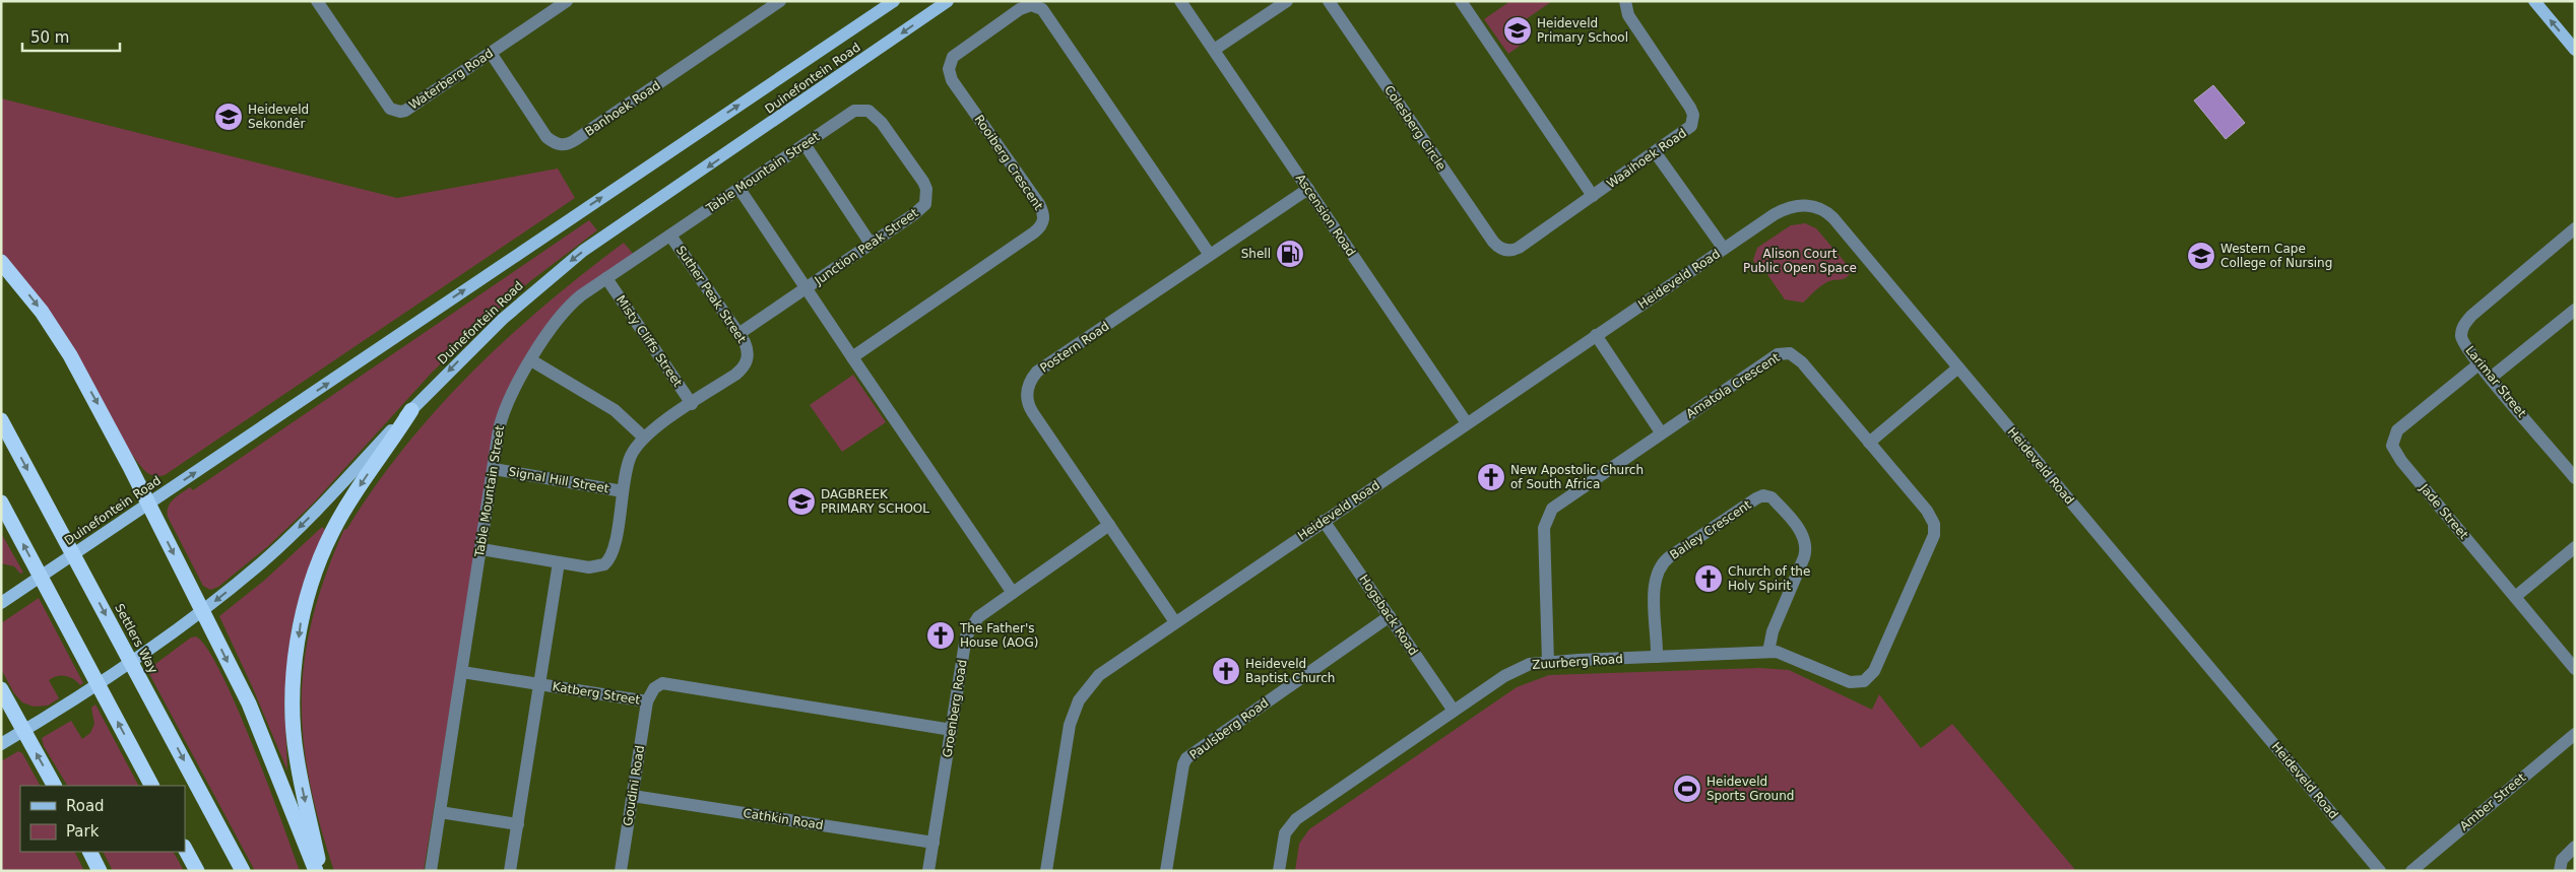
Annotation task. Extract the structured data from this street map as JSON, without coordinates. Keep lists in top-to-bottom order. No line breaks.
{"streets":{"highway":["Settlers Way"],"main road":["Duinefontein Road"],"street":["Waterberg Road","Banhoek Road","Colesberg Circle","Waaihoek Road","Rooiberg Crescent","Table Mountain Street","Ascension Road","Junction Peak Street","Heideveld Road","Suther Peak Street","Misty Cliffs Street","Postern Road","Larimar Street","Amatola Crescent","Signal Hill Street","Jade Street","Bailey Crescent","Hogsback Road","Zuurberg Road","Katberg Street","Groenberg Road","Paulsberg Road","Goudini Road","Amber Street","Cathkin Road"]},"crossings":[["Waterberg Road","Banhoek Road"],["Colesberg Circle","Waaihoek Road"],["Rooiberg Crescent","Postern Road"],["Table Mountain Street","Junction Peak Street"],["Table Mountain Street","Suther Peak Street"],["Table Mountain Street","Misty Cliffs Street"],["Table Mountain Street","Signal Hill Street"],["Ascension Road","Heideveld Road"],["Ascension Road","Postern Road"],["Junction Peak Street","Suther Peak Street"],["Heideveld Road","Postern Road"],["Heideveld Road","Hogsback Road"],["Suther Peak Street","Misty Cliffs Street"],["Suther Peak Street","Signal Hill Street"],["Postern Road","Groenberg Road"],["Larimar Street","Jade Street"],["Amatola Crescent","Zuurberg Road"],["Bailey Crescent","Zuurberg Road"],["Hogsback Road","Zuurberg Road"],["Hogsback Road","Paulsberg Road"],["Katberg Street","Groenberg Road"],["Katberg Street","Goudini Road"],["Groenberg Road","Cathkin Road"],["Goudini Road","Cathkin Road"]],"parks":["Alison Court Public Open Space"],"places":{"school or university":["Heideveld Primary School","Heideveld Sekondêr","Western Cape College of Nursing","DAGBREEK PRIMARY SCHOOL"],"fuel station":["Shell"],"church":["New Apostolic Church of South Africa","Church of the Holy Spirit","The Father's House (AOG)","Heideveld Baptist Church"],"sports":["Heideveld Sports Ground"]},"legend":["Road","Park"],"scale_bar":"50 m"}
